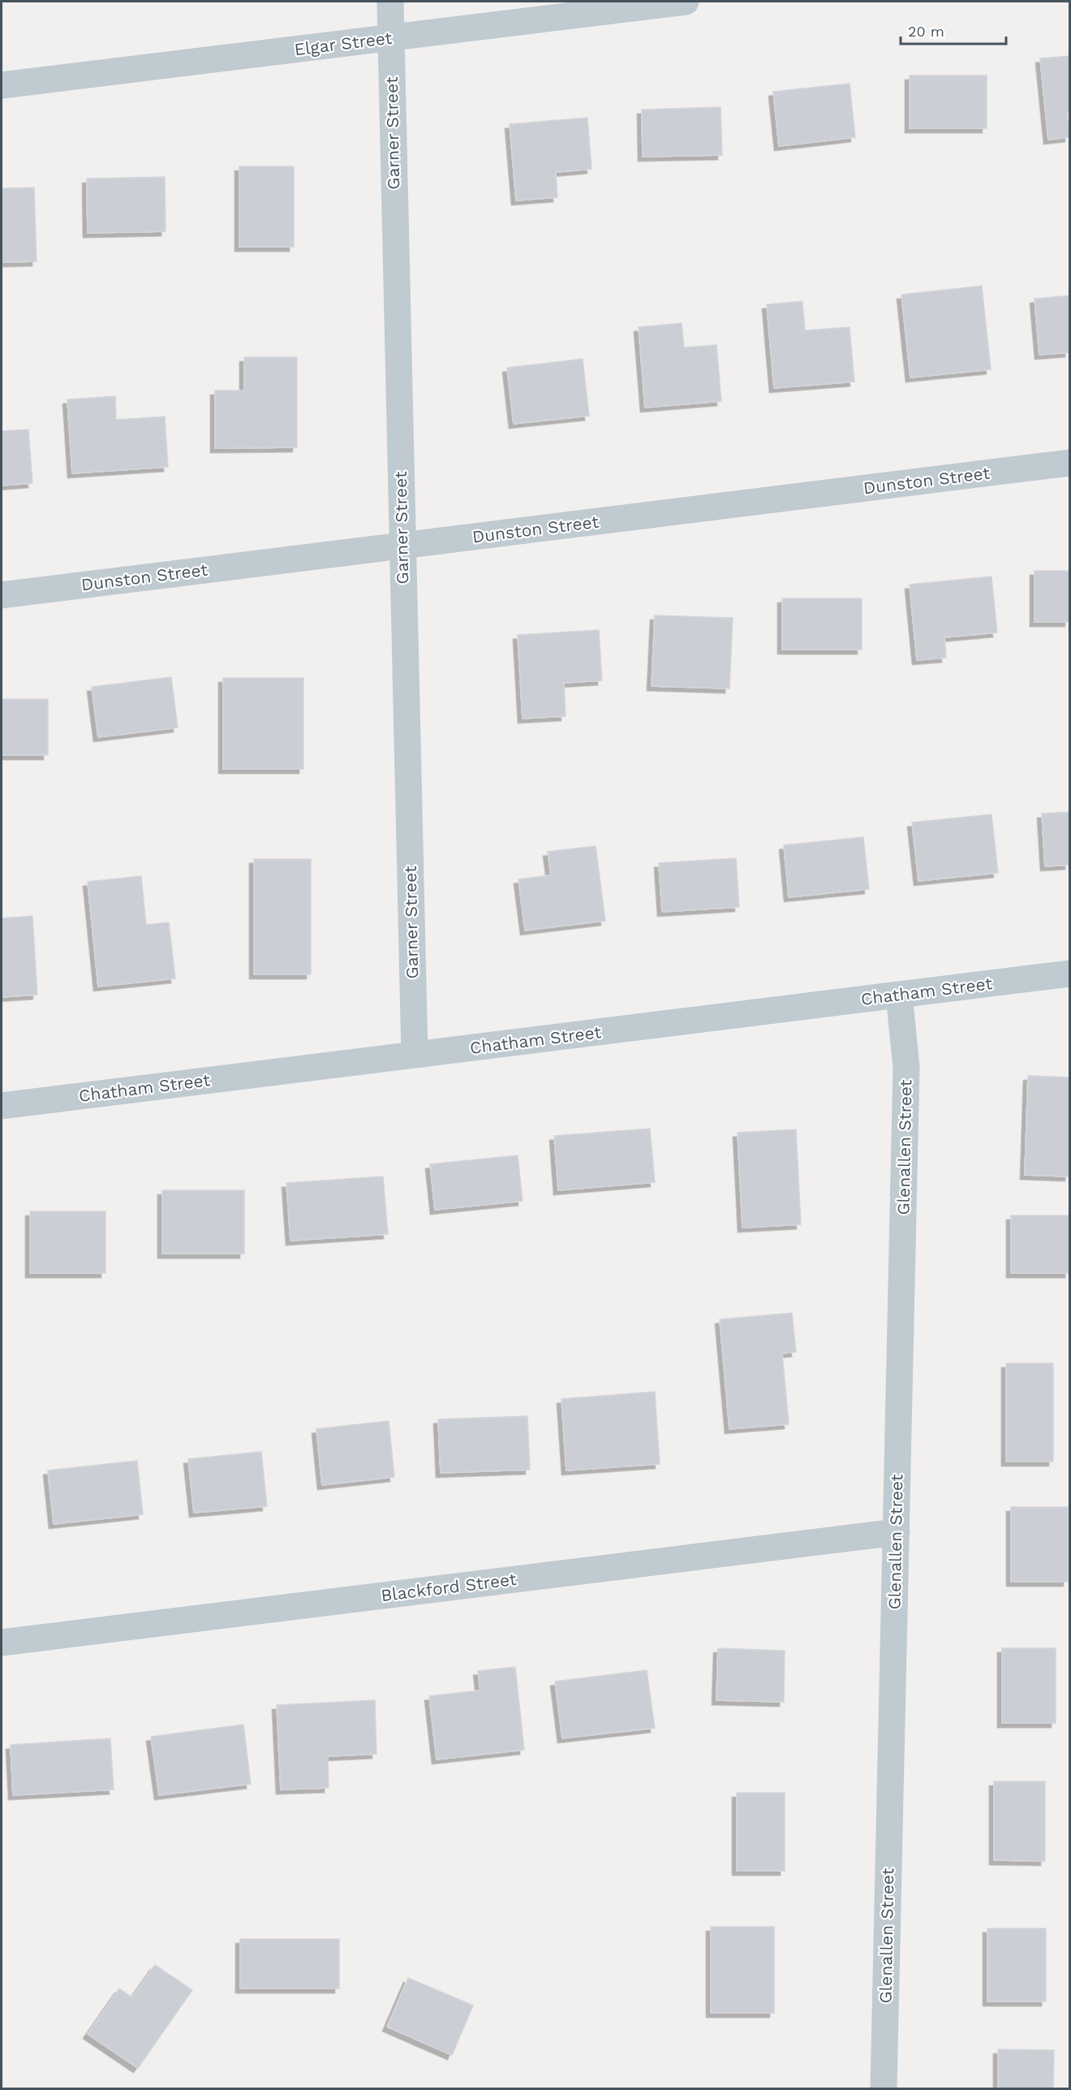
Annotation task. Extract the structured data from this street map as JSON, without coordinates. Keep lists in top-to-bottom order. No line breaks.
{"streets":{"street":["Elgar Street","Garner Street","Dunston Street","Chatham Street","Glenallen Street","Blackford Street"]},"crossings":[["Elgar Street","Garner Street"],["Garner Street","Dunston Street"],["Garner Street","Chatham Street"],["Chatham Street","Glenallen Street"],["Glenallen Street","Blackford Street"]],"scale_bar":"20 m"}
